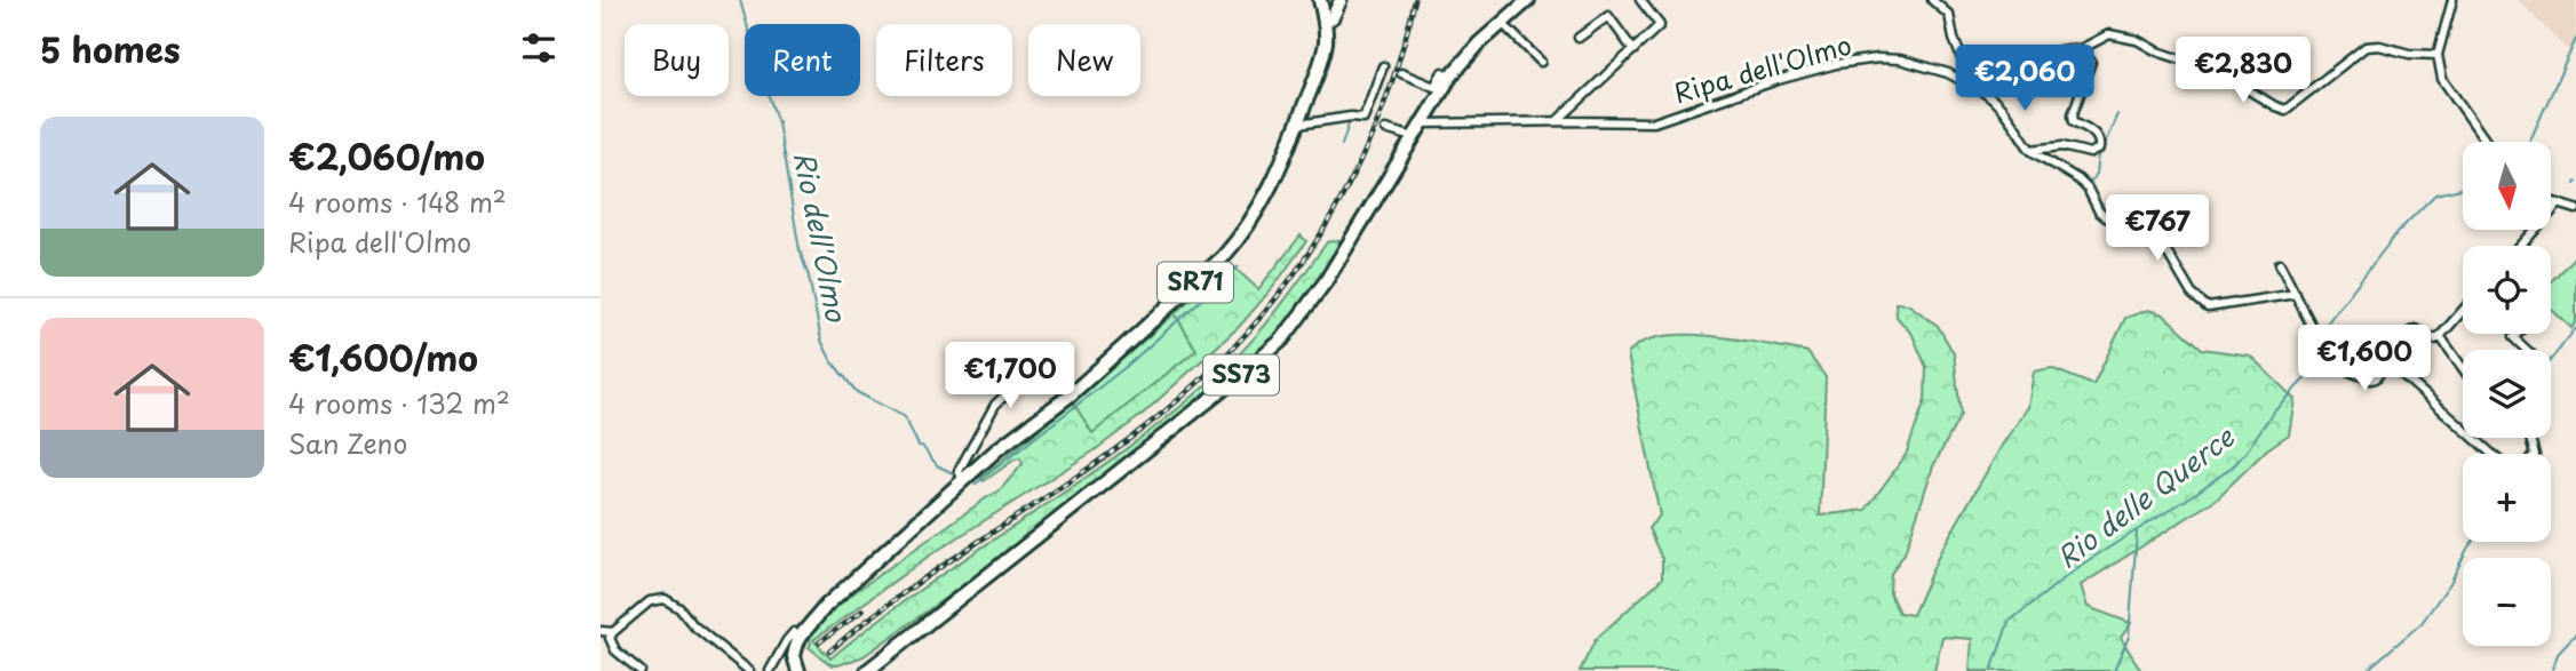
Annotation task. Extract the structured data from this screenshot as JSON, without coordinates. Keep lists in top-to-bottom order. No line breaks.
{"streets":{"main road":["SR71","SS73"],"street":["Ripa dell'Olmo"]},"crossings":[["Ripa dell'Olmo","SS73"]],"water":["Rio dell'Olmo","Rio delle Querce"],"north":"bottom","page":{"heading":"5 homes","chip":["Buy","Rent","Filters","New"],"price":["€2,830","€2,060","€767","€1,600","€1,700"],"list":[{"name":"€2,060/mo","note":"4 rooms · 148 m² · Ripa dell'Olmo"},{"name":"€1,600/mo","note":"4 rooms · 132 m² · San Zeno"}],"map_buttons":["+","−"]}}
